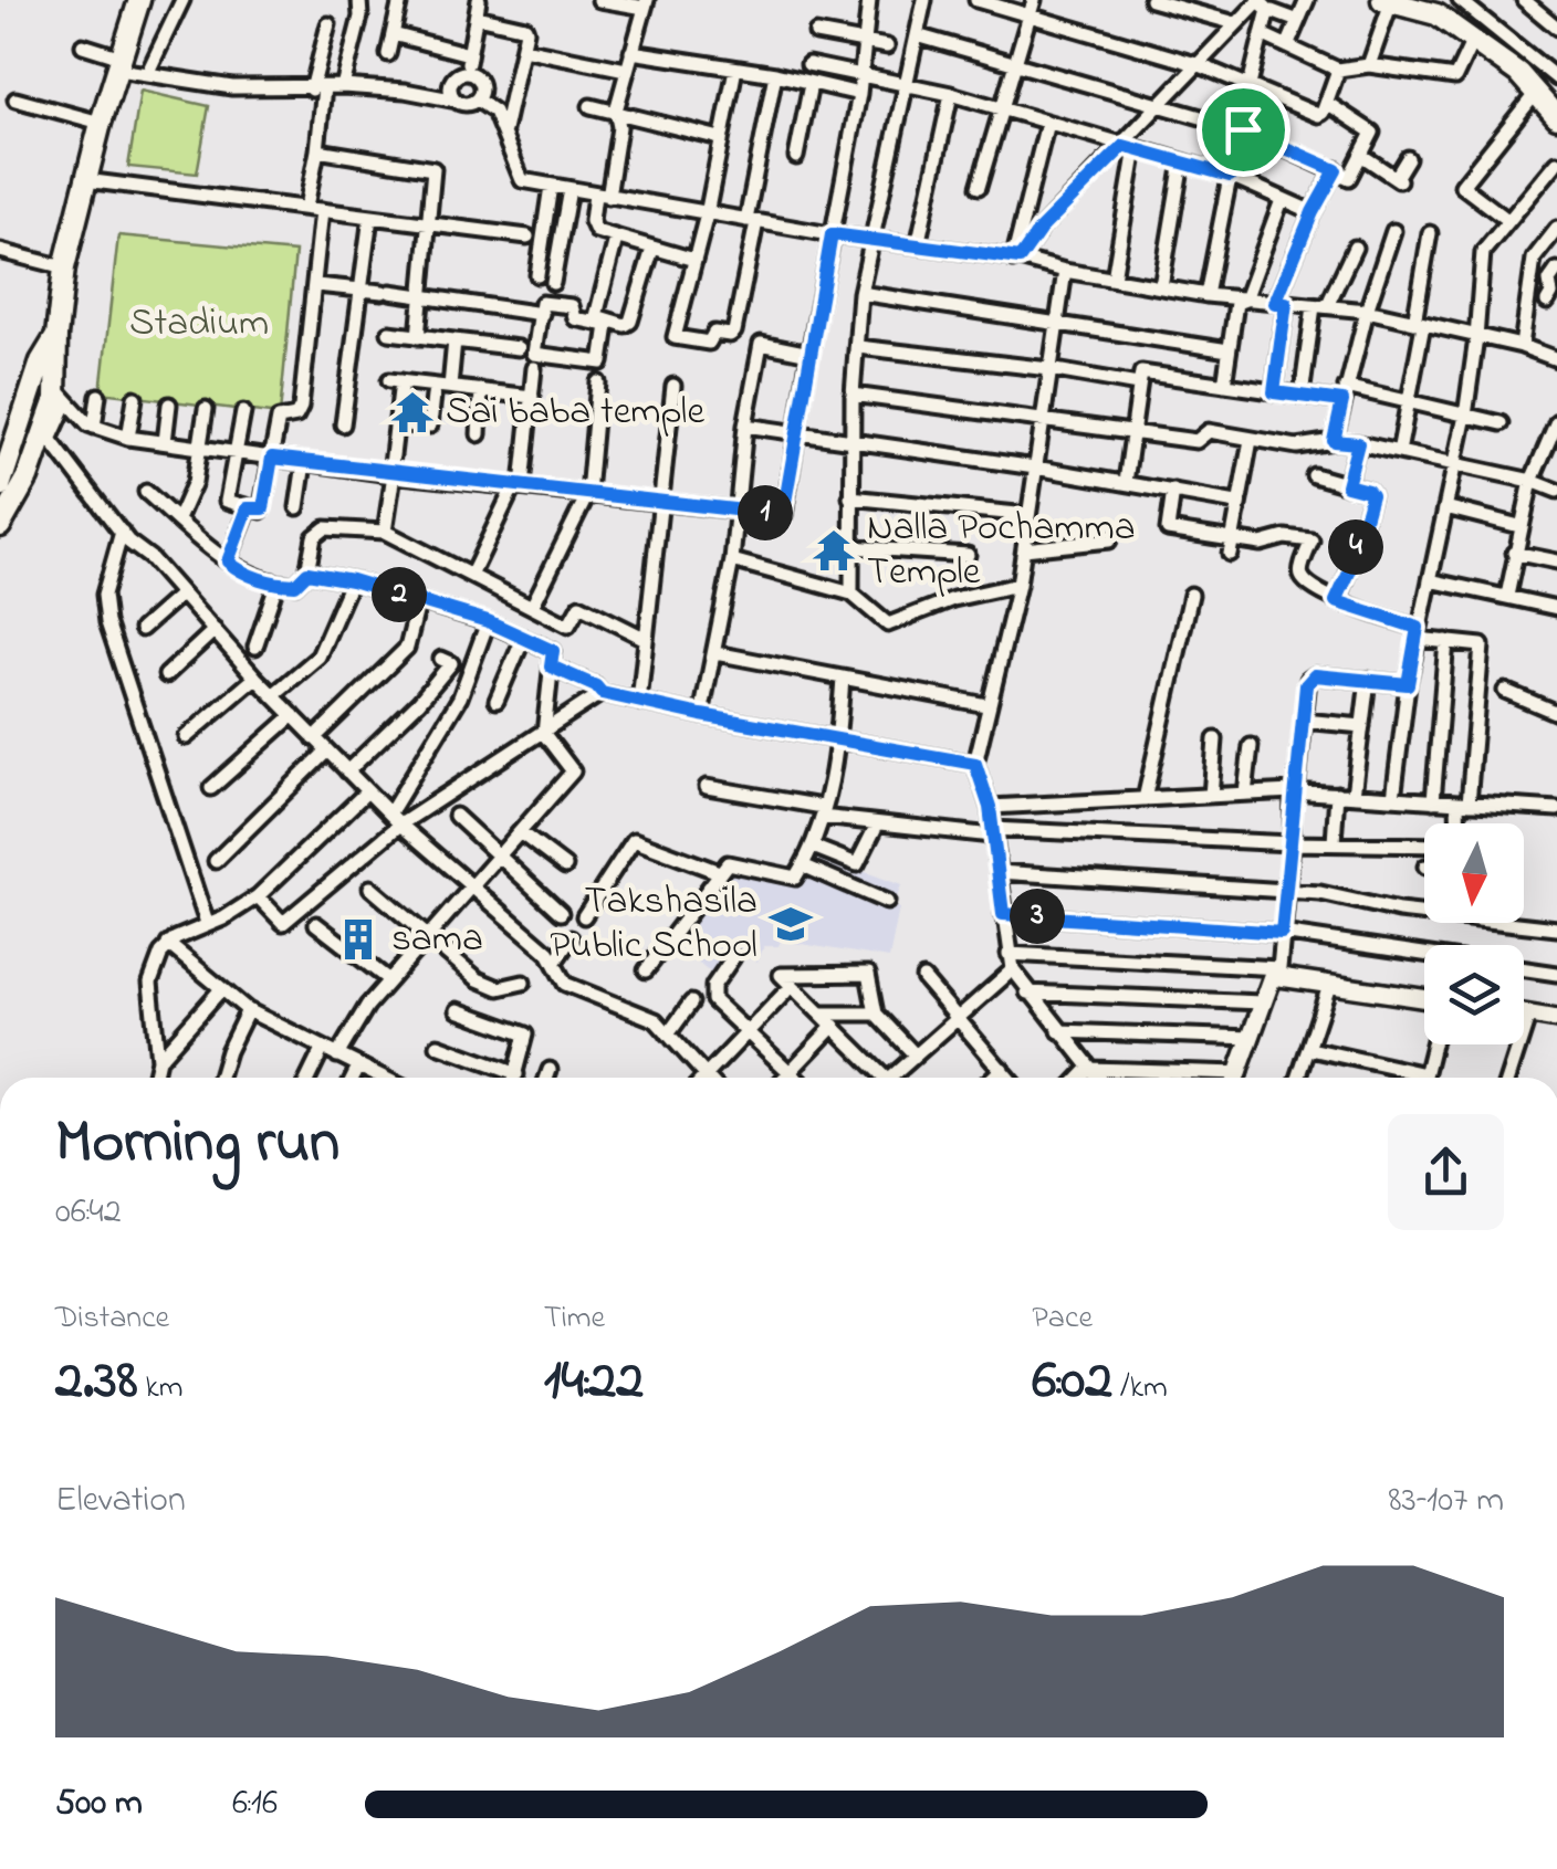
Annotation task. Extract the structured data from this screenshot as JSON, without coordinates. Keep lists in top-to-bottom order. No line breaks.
{"parks":["Stadium"],"places":{"temple":["Sai baba temple","Nalla Pochamma Temple"],"school or university":["Takshasila Public School"],"building":["sama"]},"north":"bottom","page":{"pins":["1","4","2","3"],"heading":["Morning run","06:42"],"stats":[["Distance","2.38 km"],["Time","14:22"],["Pace","6:02 /km"]],"chart":["Elevation","83–107 m"],"list":[{"name":"500 m","note":"6:16"}]}}
